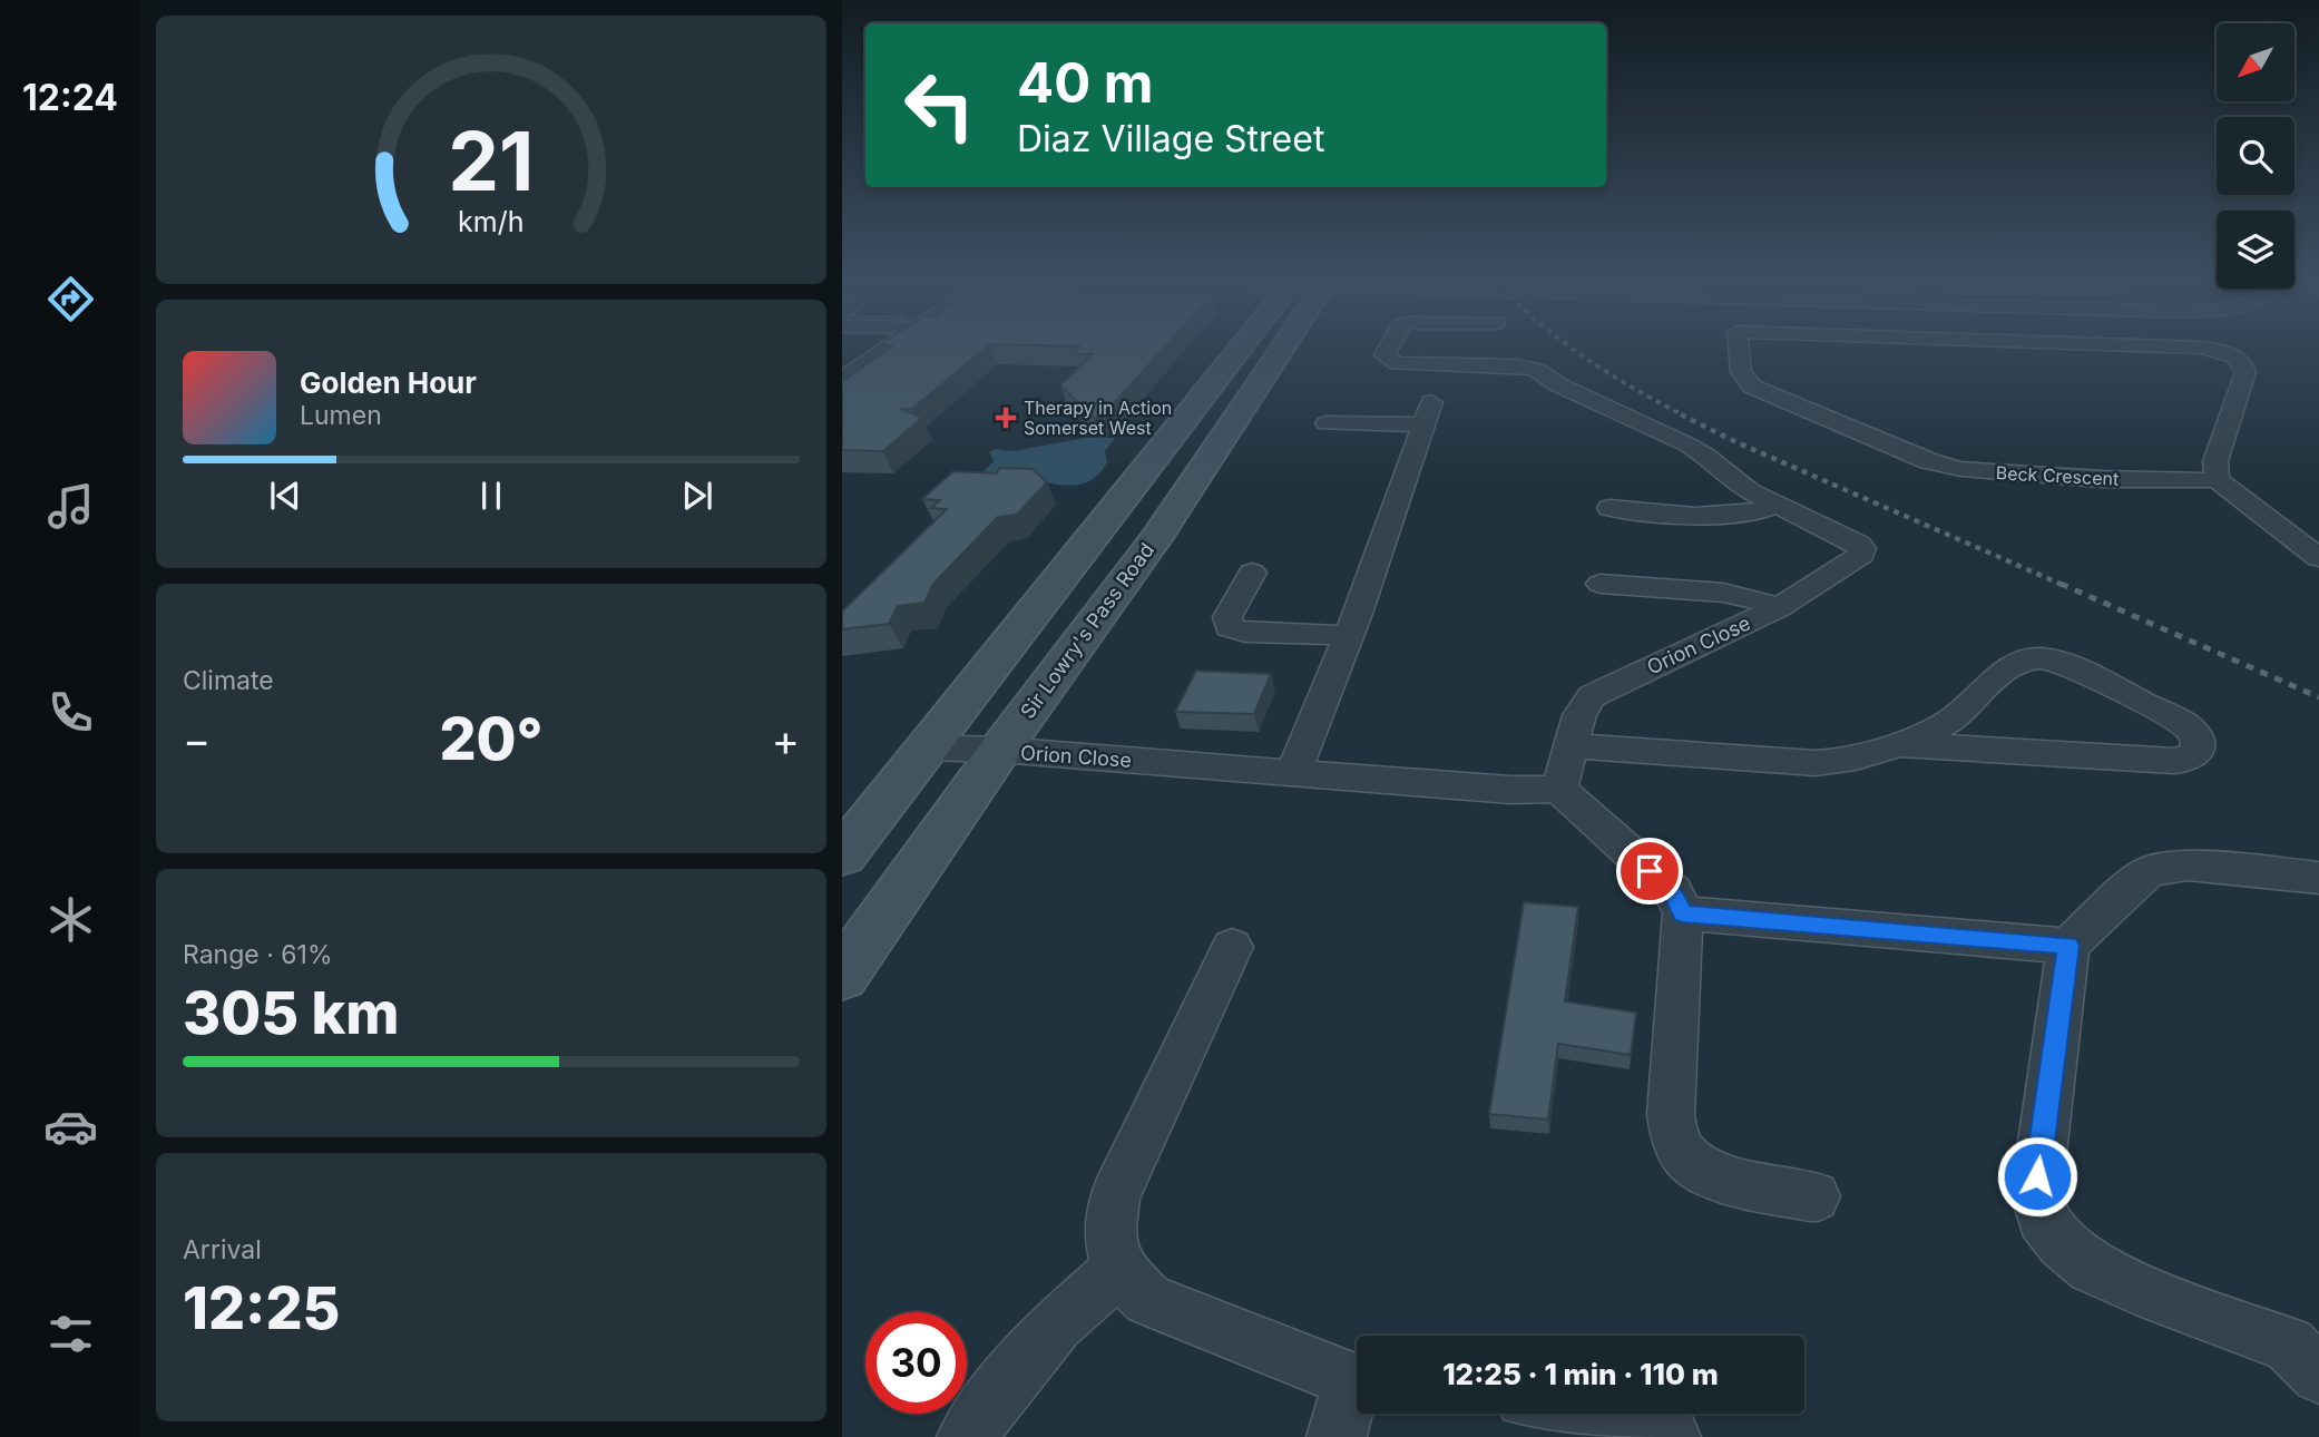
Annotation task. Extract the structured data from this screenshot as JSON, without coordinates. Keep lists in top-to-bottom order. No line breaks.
{"streets":{"main road":["Sir Lowry's Pass Road"],"street":["Beck Crescent","Orion Close"]},"crossings":[["Sir Lowry's Pass Road","Orion Close"]],"places":{"health":["Therapy in Action Somerset West"]},"north":"bottom left","page":{"tabs":"12:24","turn":["40 m","Diaz Village Street"],"song":["Golden Hour","Lumen"],"tile":["Climate",["Range · 61%","305 km"],["Arrival","12:25"]],"heat":["−","20°","+"],"limit":"30","trip":"12:25 · 1 min · 110 m","gauge":["21","km/h"]}}
